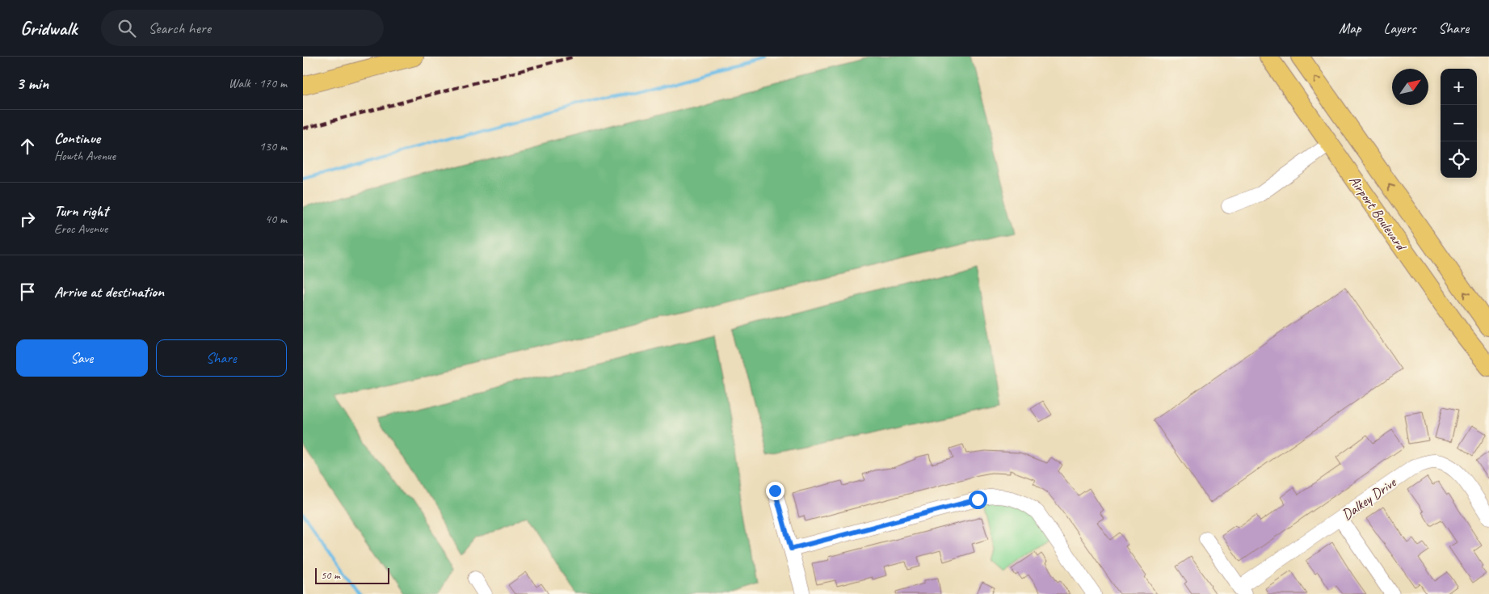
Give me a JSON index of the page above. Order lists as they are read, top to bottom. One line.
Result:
{"streets":{"main road":["Airport Boulevard"],"street":["Dalkey Drive"]},"scale_bar":"50 m","north":"top right","page":{"header":"Gridwalk","search":"Search here","nav":["Map","Layers","Share"],"heading":["3 min","Walk · 170 m"],"map_buttons":["+","−"],"list":[["Continue","Howth Avenue","130 m"],["Turn right","Eroc Avenue","40 m"],"Arrive at destination"],"buttons":["Save","Share"],"scale":"50 m"}}
